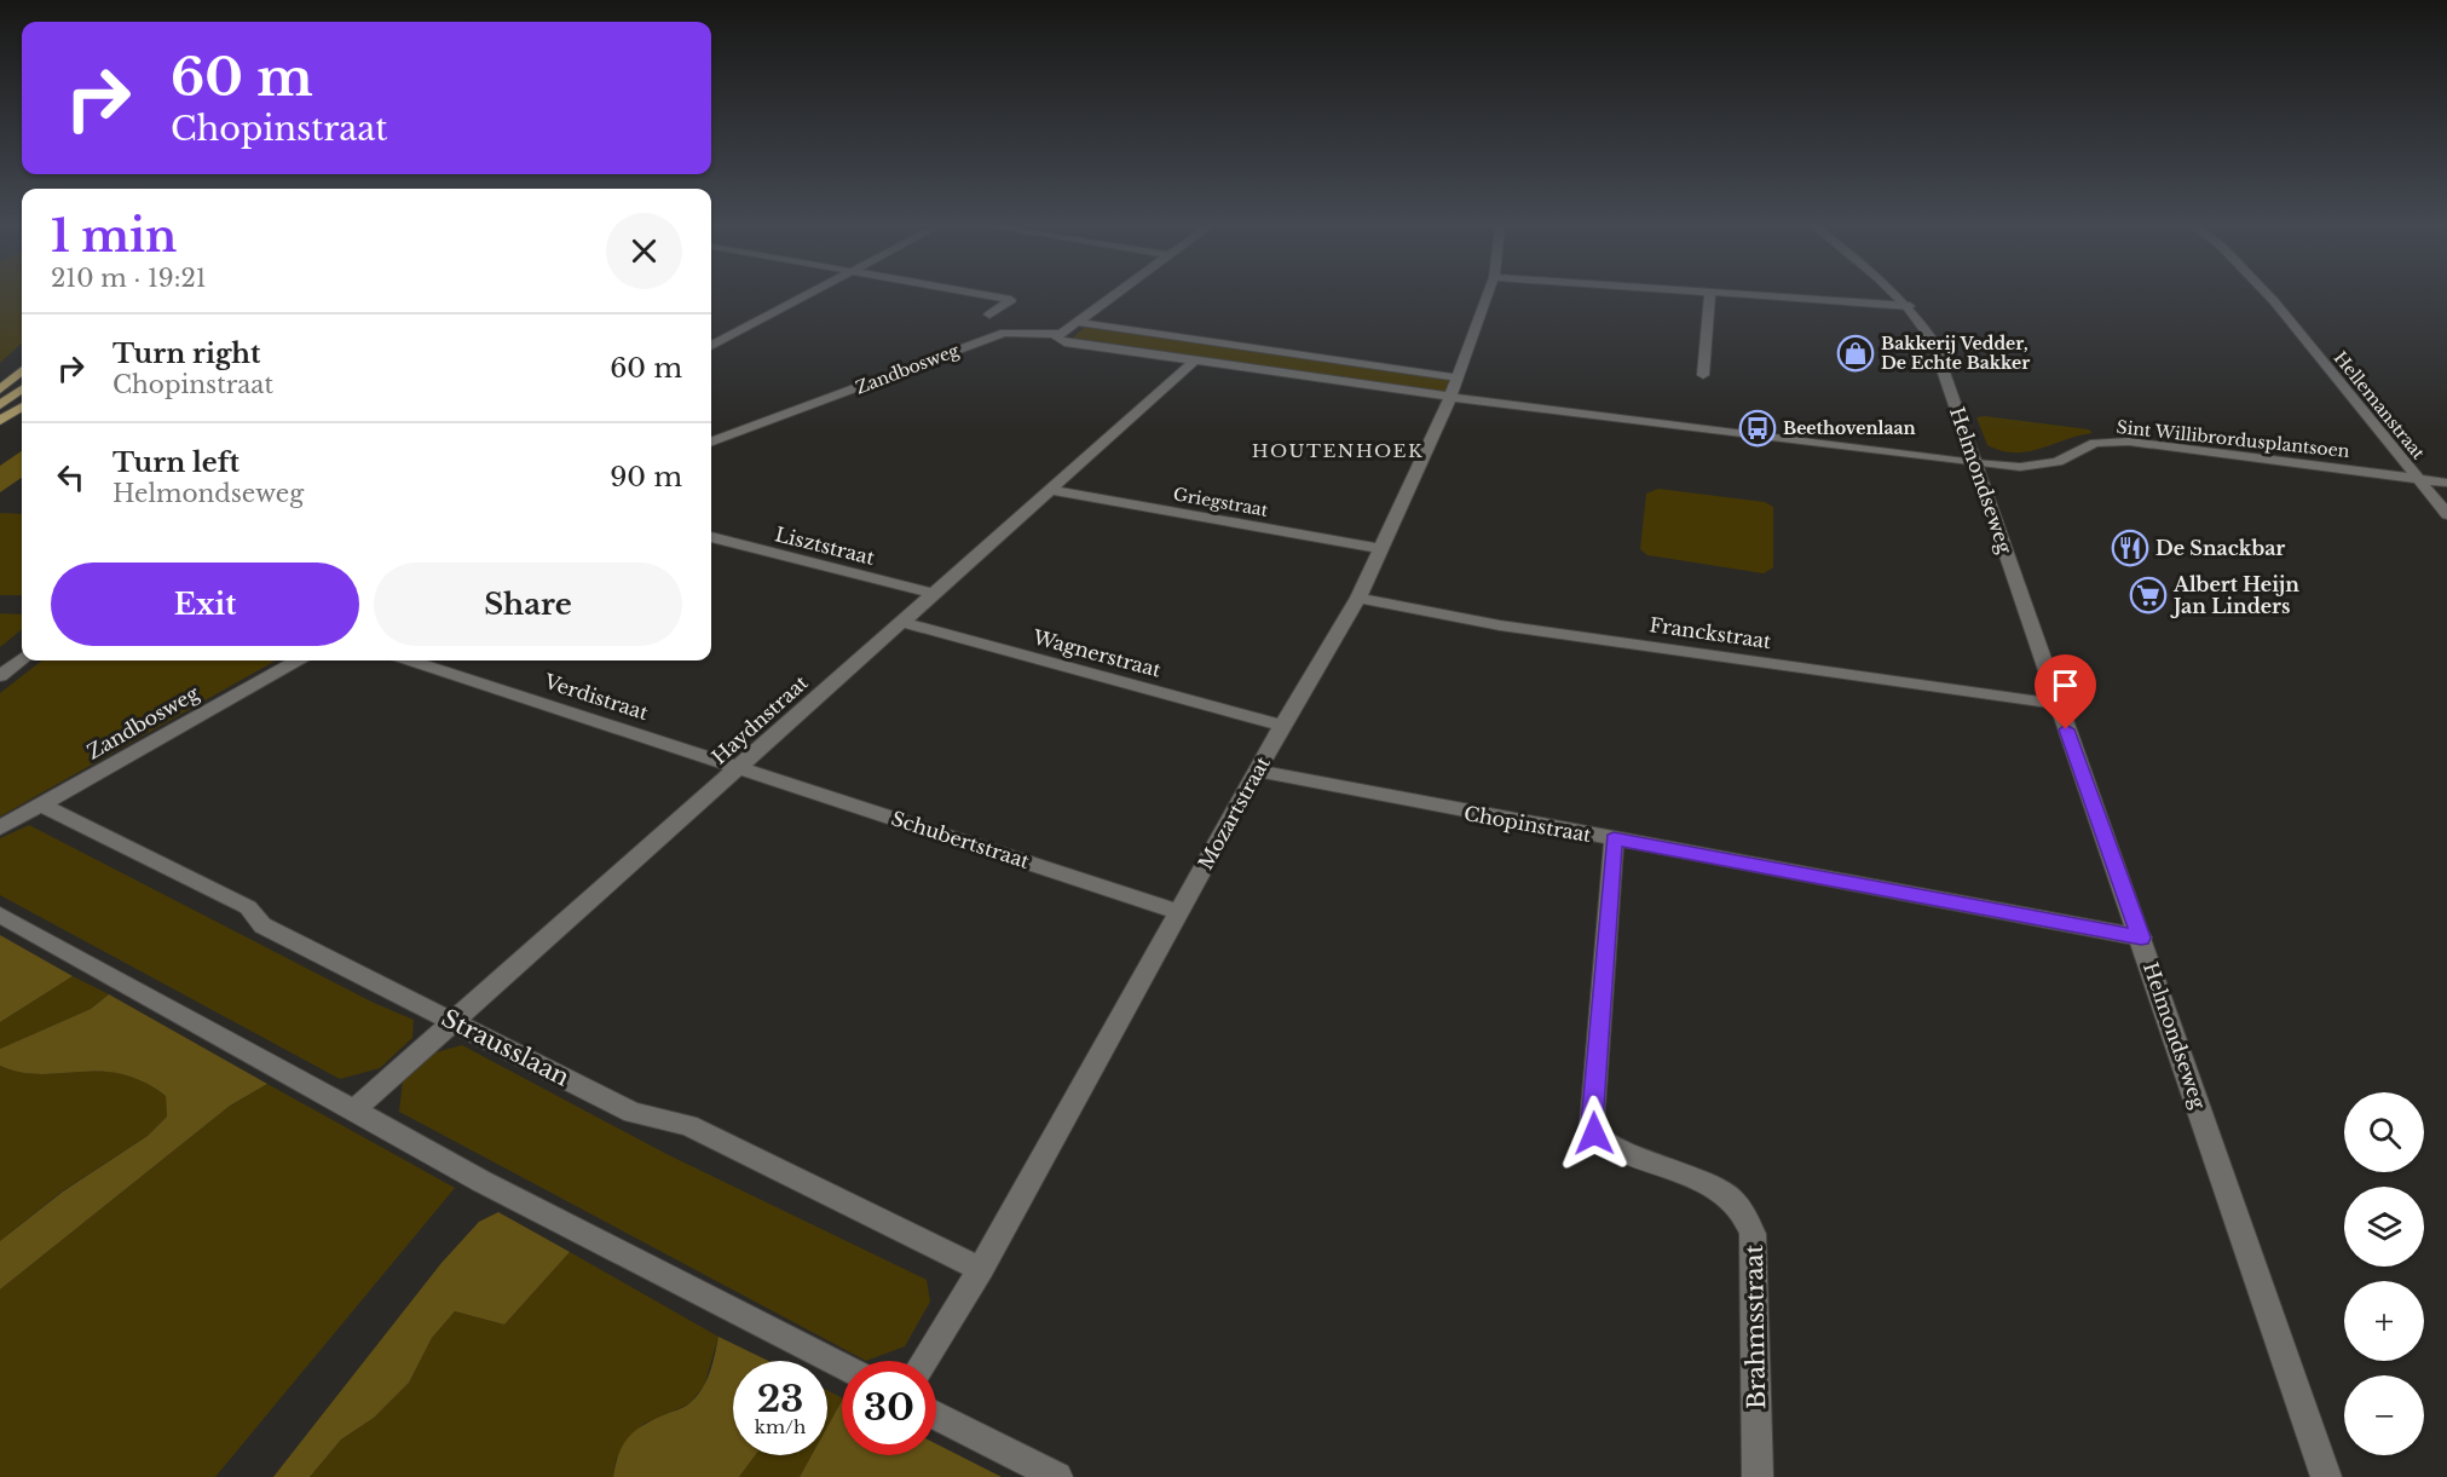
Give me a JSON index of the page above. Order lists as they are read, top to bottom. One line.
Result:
{"streets":{"street":["Zandbosweg","Hellemanstraat","Sint Willibrordusplantsoen","Helmondseweg","Griegstraat","Lisztstraat","Franckstraat","Wagnerstraat","Verdistraat","Haydnstraat","Mozartstraat","Chopinstraat","Schubertstraat","Strausslaan","Brahmsstraat"]},"crossings":[["Zandbosweg","Strausslaan"],["Hellemanstraat","Sint Willibrordusplantsoen"],["Sint Willibrordusplantsoen","Helmondseweg"],["Helmondseweg","Franckstraat"],["Helmondseweg","Chopinstraat"],["Griegstraat","Haydnstraat"],["Griegstraat","Mozartstraat"],["Lisztstraat","Haydnstraat"],["Franckstraat","Mozartstraat"],["Wagnerstraat","Haydnstraat"],["Wagnerstraat","Mozartstraat"],["Verdistraat","Haydnstraat"],["Verdistraat","Schubertstraat"],["Haydnstraat","Schubertstraat"],["Haydnstraat","Strausslaan"],["Mozartstraat","Chopinstraat"],["Mozartstraat","Schubertstraat"],["Mozartstraat","Strausslaan"],["Chopinstraat","Brahmsstraat"]],"districts":["HOUTENHOEK"],"places":{"shop":["Bakkerij Vedder, De Echte Bakker"],"bus stop":["Beethovenlaan"],"restaurant":["De Snackbar"],"supermarket":["Albert Heijn Jan Linders"]},"page":{"turn":["60 m","Chopinstraat"],"heading":["1 min","210 m · 19:21"],"list":[{"name":"Turn right","note":"Chopinstraat","value":"60 m"},{"name":"Turn left","note":"Helmondseweg","value":"90 m"}],"buttons":["Exit","Share"],"map_buttons":["+","−"],"speed":"23 km/h","limit":"30"}}
